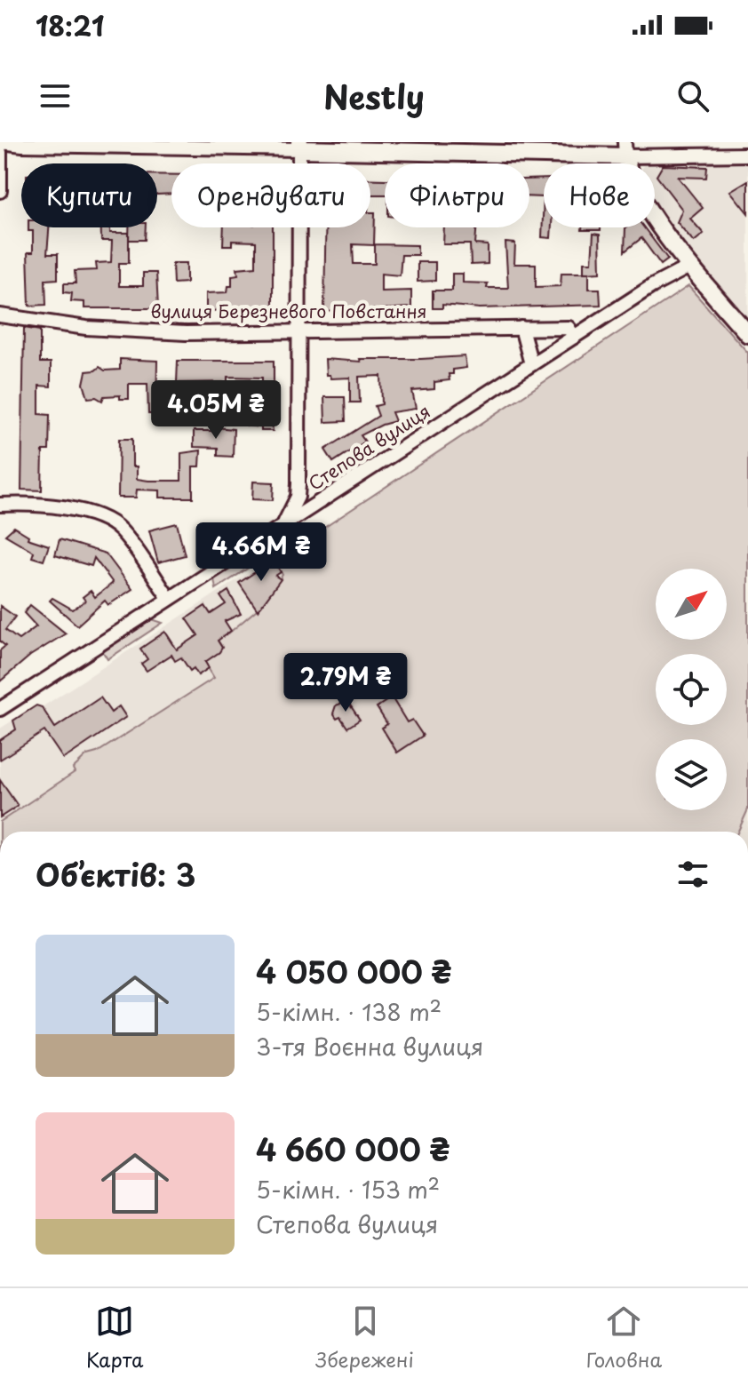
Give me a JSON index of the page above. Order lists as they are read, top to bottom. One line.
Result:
{"streets":{"street":["вулиця Березневого Повстання","Степова вулиця"]},"crossings":[["вулиця Березневого Повстання","Степова вулиця"]],"north":"top right","page":{"status":"18:21","header":"Nestly","chip":["Купити","Орендувати","Фільтри","Нове"],"price":["4.05M ₴","4.66M ₴","2.79M ₴"],"heading":"Об’єктів: 3","list":[{"name":"4 050 000 ₴","note":"5-кімн. · 138 m² · 3-тя Воєнна вулиця"},{"name":"4 660 000 ₴","note":"5-кімн. · 153 m² · Степова вулиця"}],"tabs":["Карта","Збережені","Головна"]}}
